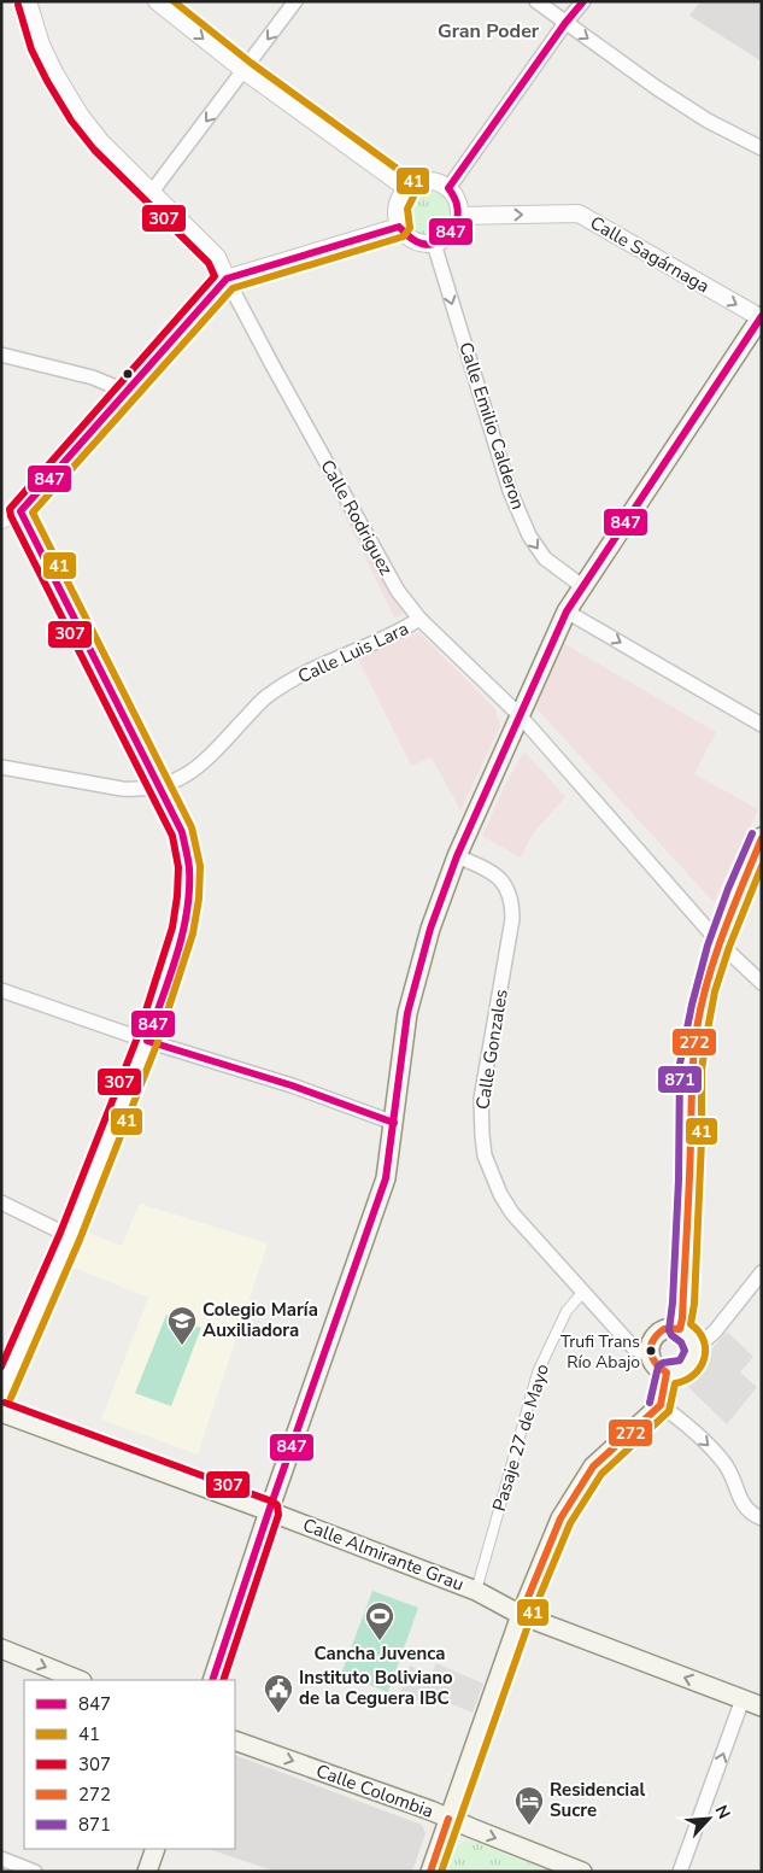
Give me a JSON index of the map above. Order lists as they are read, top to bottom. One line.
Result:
{"streets":{"main road":["Calle Almirante Grau","Calle Colombia"],"street":["Calle Sagárnaga","Calle Emilio Calderon","Calle Rodriguez","Calle Luis Lara","Calle Gonzales","Pasaje 27 de Mayo"]},"crossings":[["Calle Sagárnaga","Calle Emilio Calderon"],["Calle Rodriguez","Calle Luis Lara"],["Calle Gonzales","Pasaje 27 de Mayo"],["Pasaje 27 de Mayo","Calle Almirante Grau"]],"one_way":["Calle Emilio Calderon","Calle Colombia"],"districts":["Gran Poder"],"places":{"school or university":["Colegio María Auxiliadora"],"other":["Trufi Trans Río Abajo"],"sports":["Cancha Juvenca"],"public building":["Instituto Boliviano de la Ceguera IBC"],"hotel":["Residencial Sucre"]},"lines":["transit line 847","transit line 41","transit line 307","transit line 871","transit line 272"],"legend":["847","41","307","272","871"],"north":"top right"}
